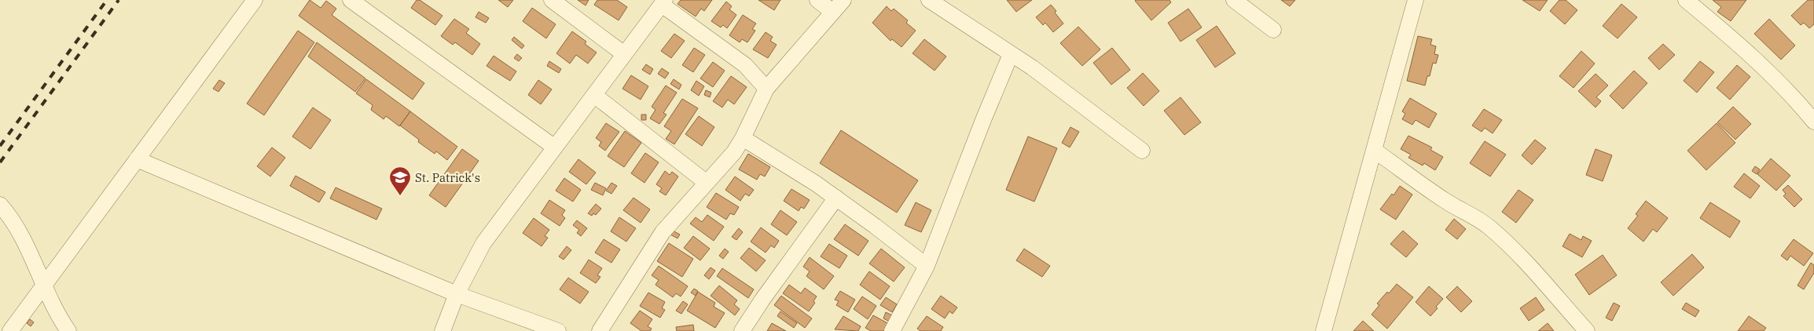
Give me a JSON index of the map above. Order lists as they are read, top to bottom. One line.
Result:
{"places":{"school or university":["St. Patrick's"]}}
